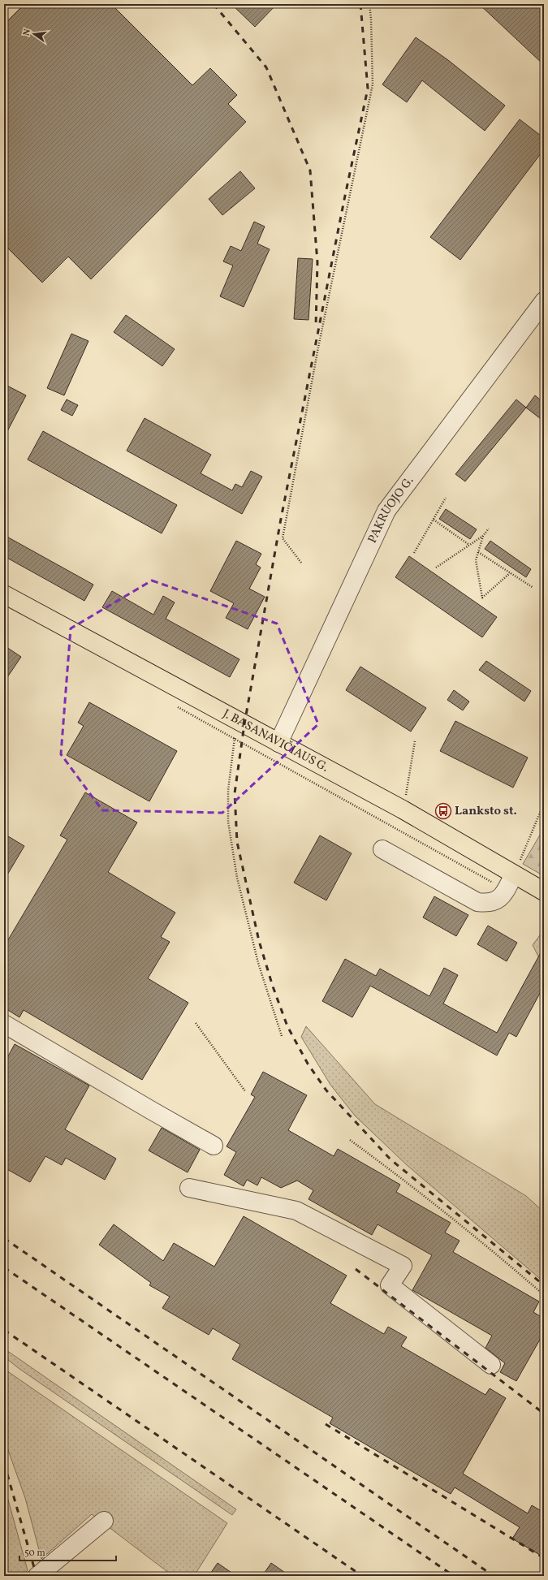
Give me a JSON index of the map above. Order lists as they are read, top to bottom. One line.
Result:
{"streets":{"main road":["J. BASANAVIČIAUS G."],"street":["PAKRUOJO G."]},"crossings":[["PAKRUOJO G.","J. BASANAVIČIAUS G."]],"places":{"bus stop":["Lanksto st."]},"scale_bar":"50 m","north":"left"}
